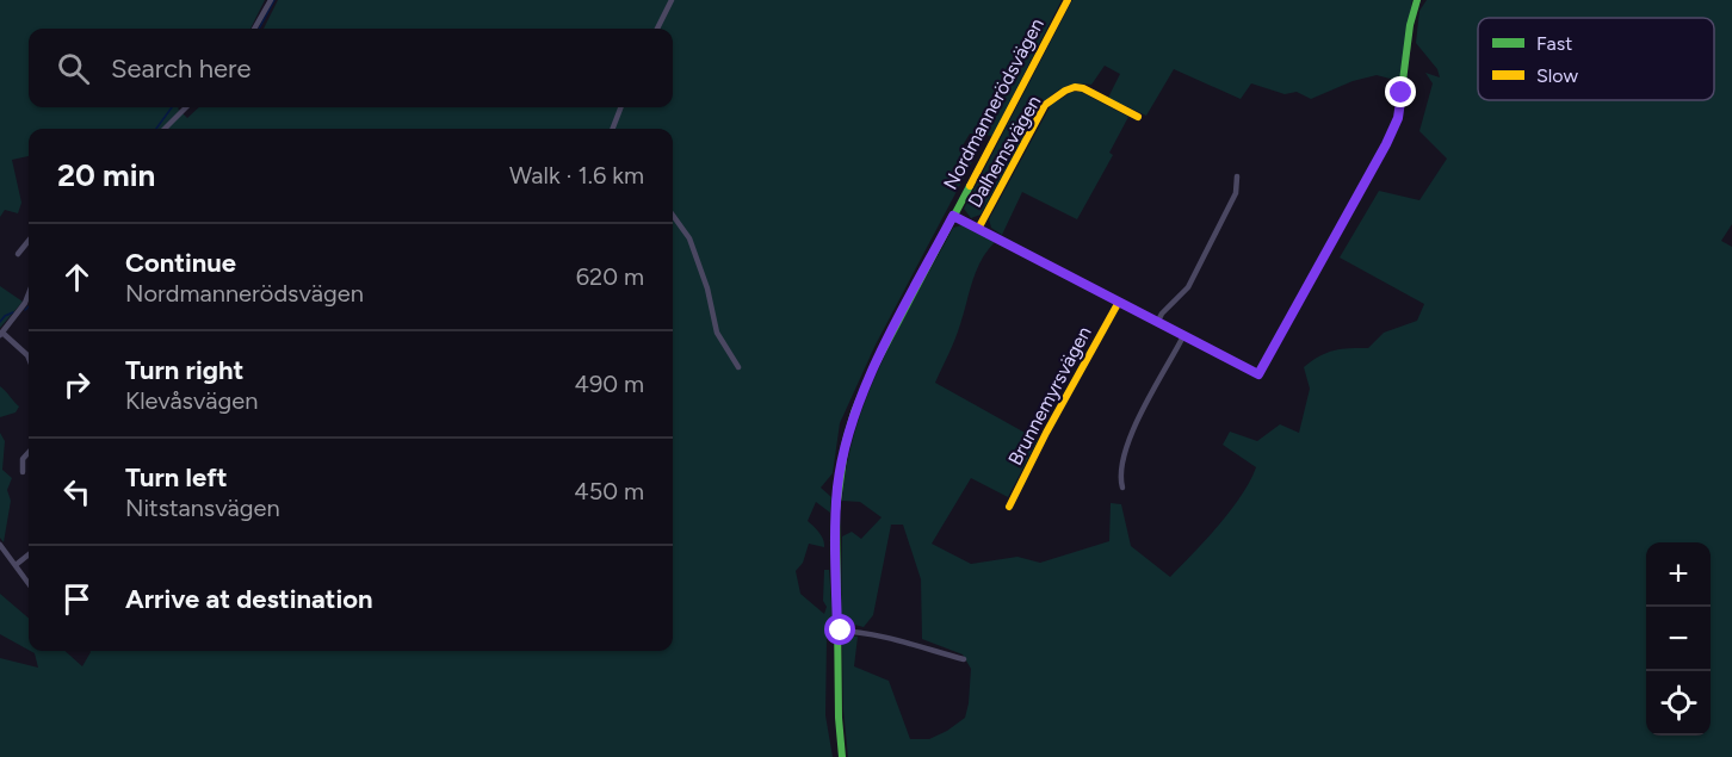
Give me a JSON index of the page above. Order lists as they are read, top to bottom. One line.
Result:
{"streets":{"street":["Nordmannerödsvägen","Dalhemsvägen","Brunnemyrsvägen"]},"legend":["Fast","Slow"],"page":{"search":"Search here","heading":["20 min","Walk · 1.6 km"],"list":[["Continue","Nordmannerödsvägen","620 m"],["Turn right","Klevåsvägen","490 m"],["Turn left","Nitstansvägen","450 m"],"Arrive at destination"],"map_buttons":["+","−"]}}
